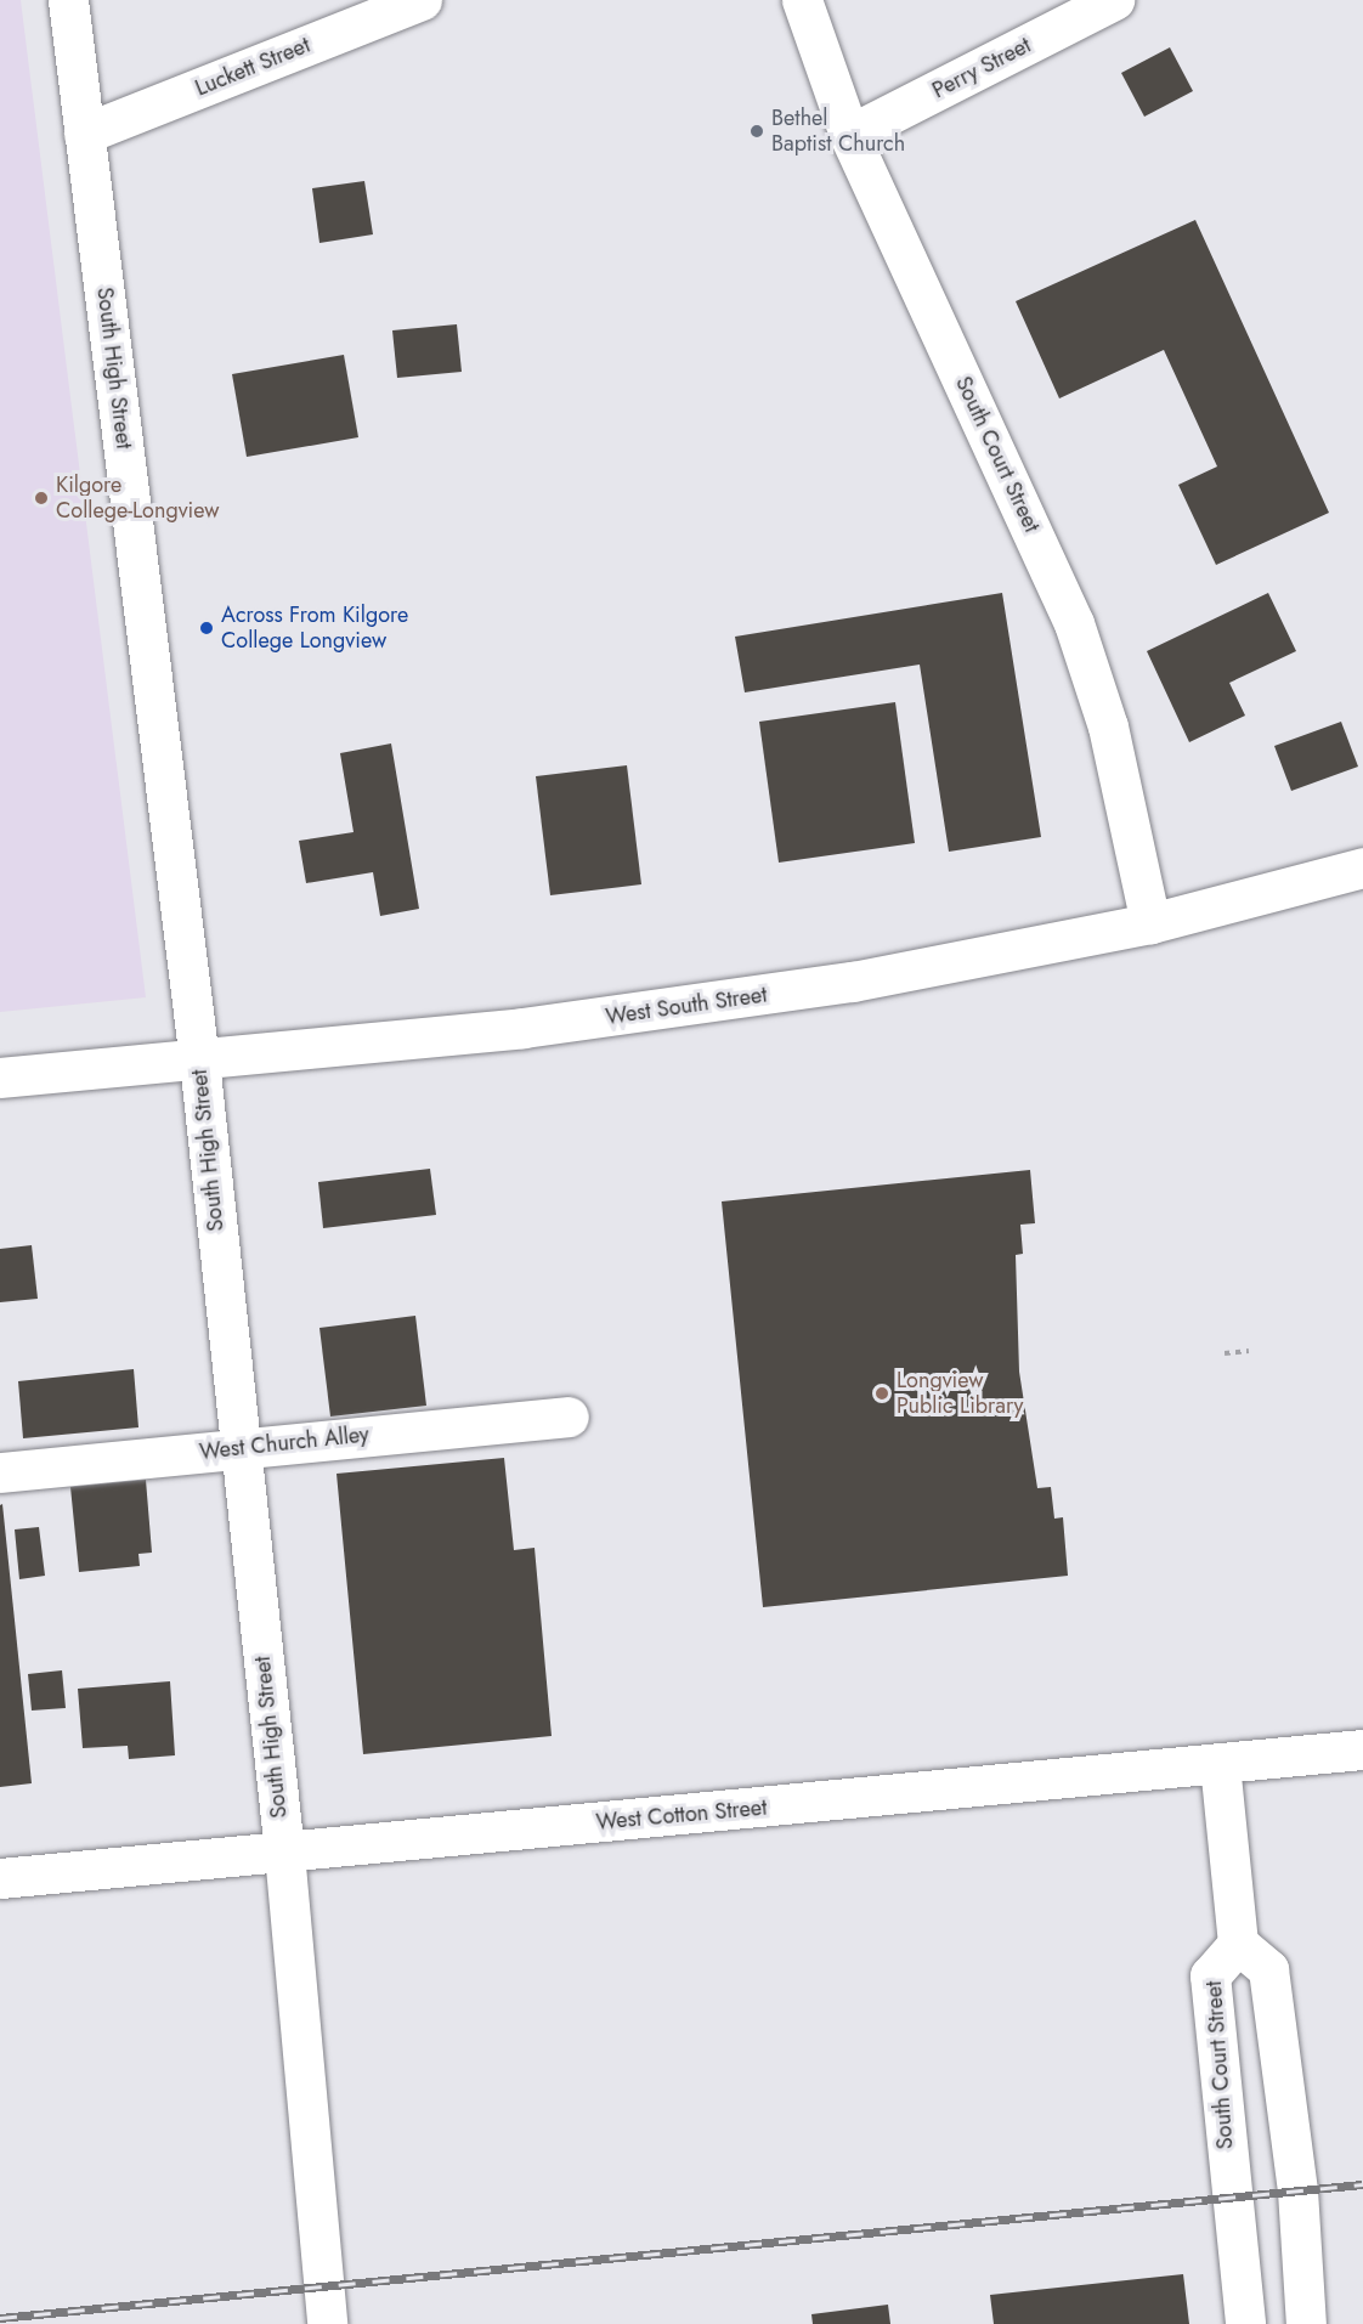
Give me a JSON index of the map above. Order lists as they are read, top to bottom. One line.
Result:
{"streets":{"street":["Luckett Street","Perry Street","South High Street","South Court Street","West South Street","West Church Alley","West Cotton Street"]},"crossings":[["Luckett Street","South High Street"],["Perry Street","South Court Street"],["South High Street","West South Street"],["South High Street","West Church Alley"],["South High Street","West Cotton Street"],["South Court Street","West South Street"]],"places":["Bethel Baptist Church","Kilgore College-Longview","Across From Kilgore College Longview","Longview Public Library"]}
